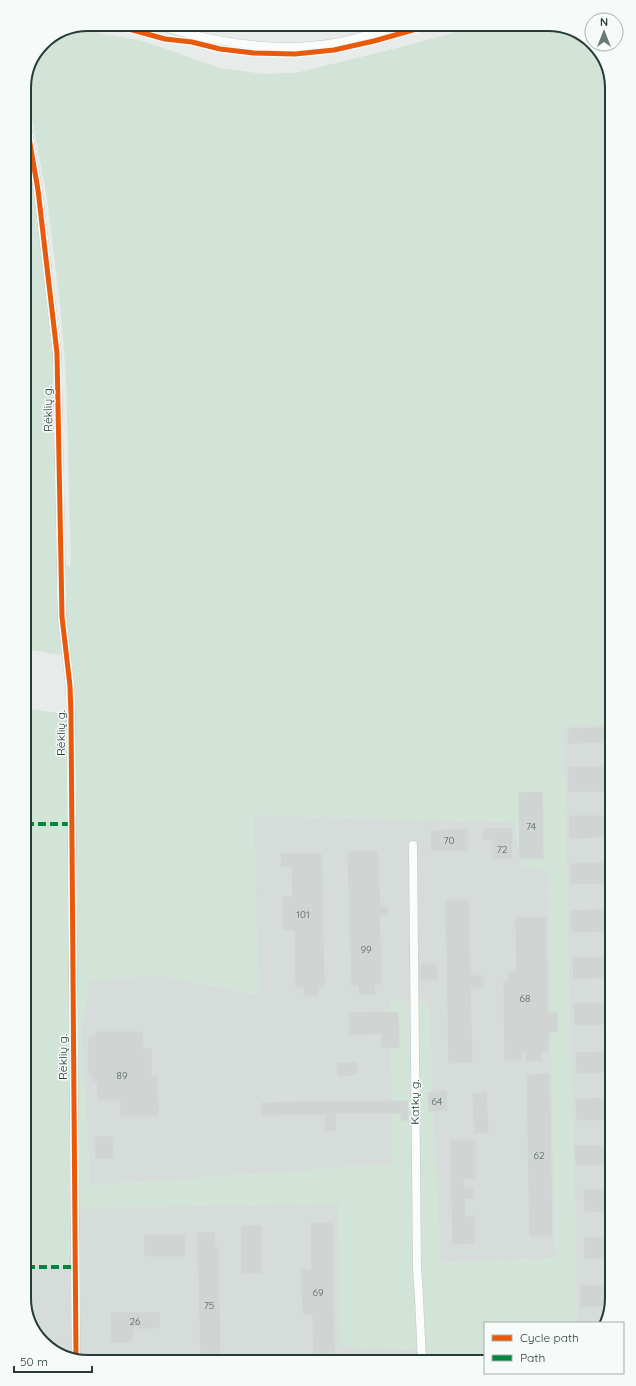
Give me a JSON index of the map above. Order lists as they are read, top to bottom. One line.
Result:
{"streets":{"street":["Rėklių g.","Katkų g."]},"house_numbers":["74","70","72","101","99","68","89","64","62","69","75","26"],"legend":["Cycle path","Path"],"scale_bar":"50 m","north":"top"}
